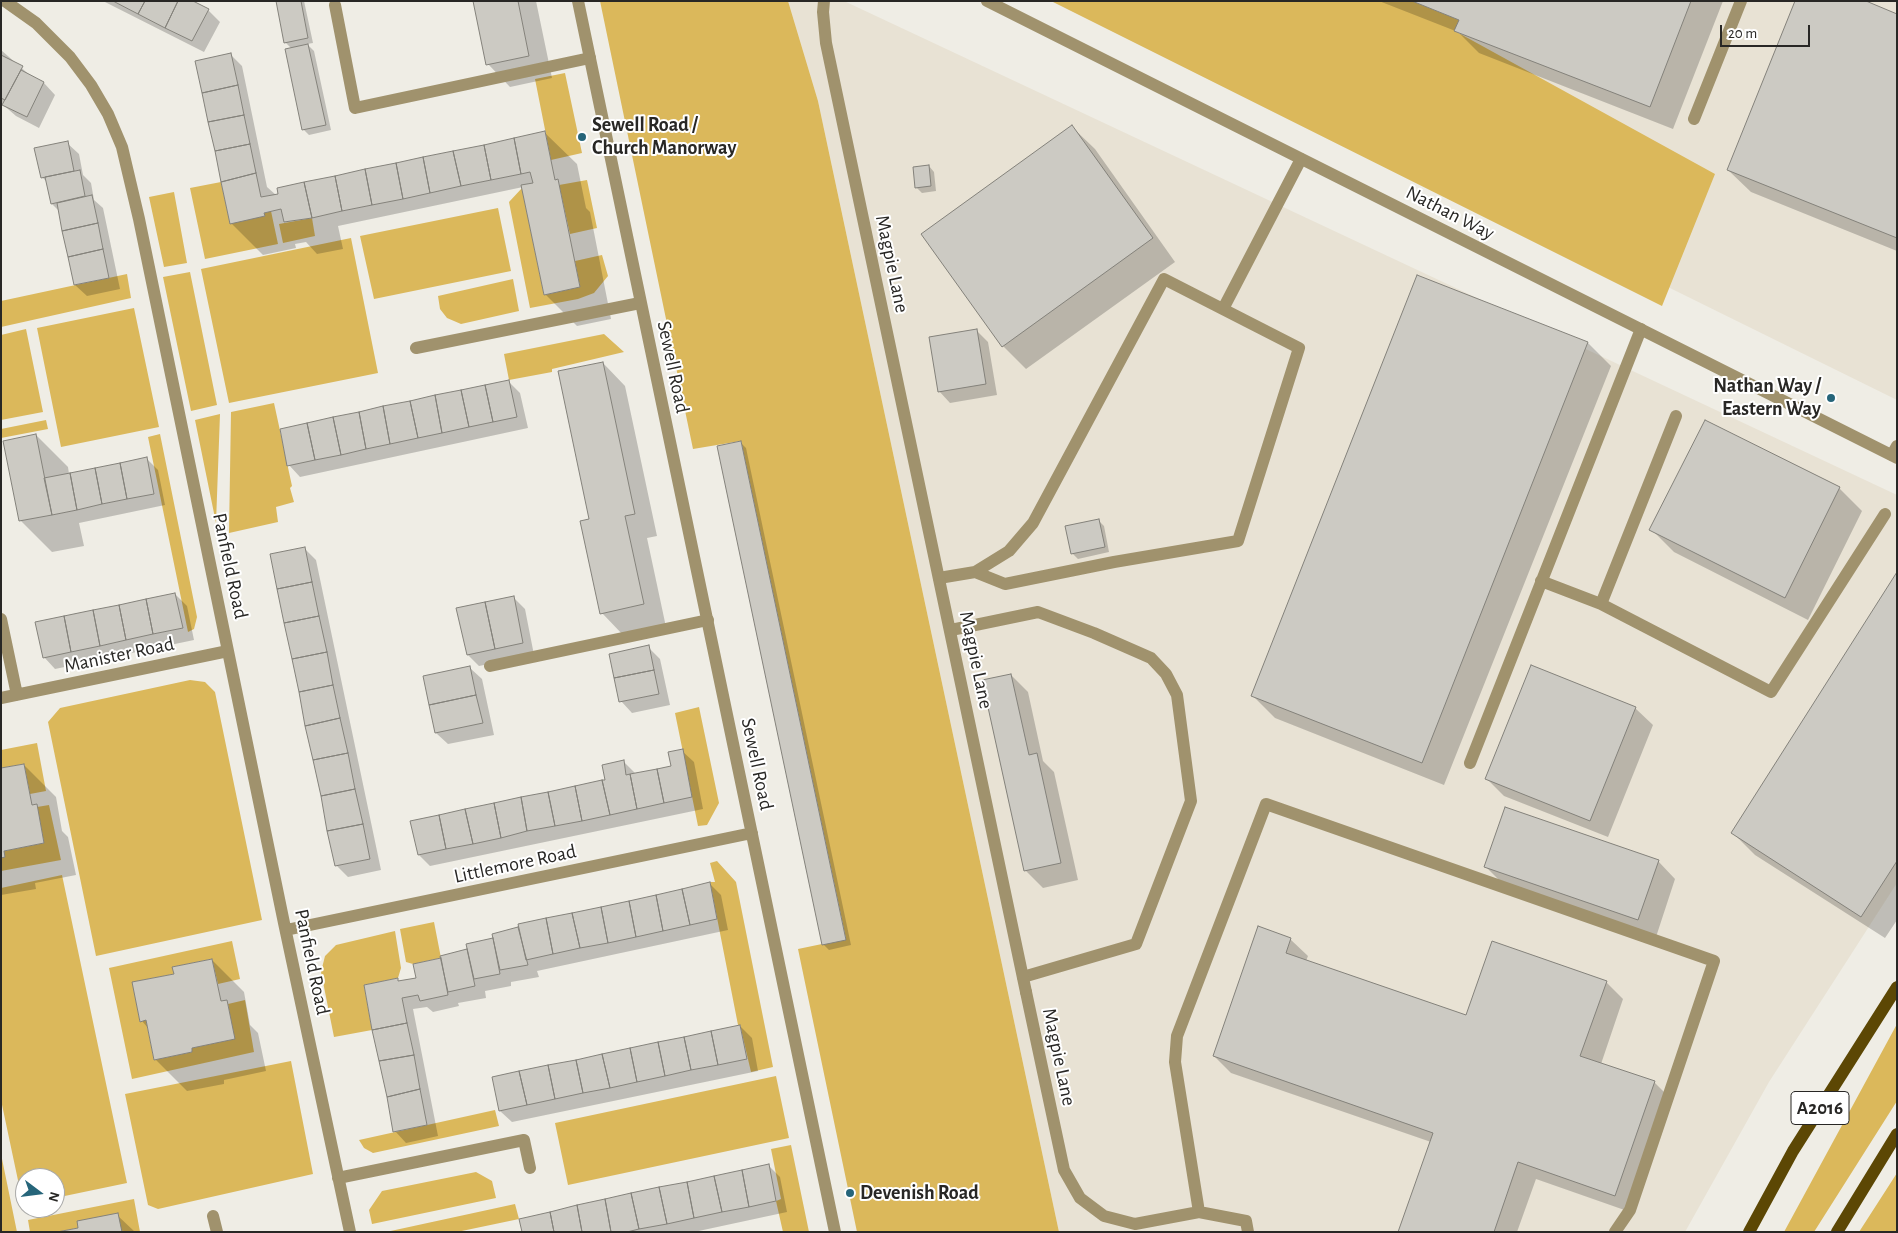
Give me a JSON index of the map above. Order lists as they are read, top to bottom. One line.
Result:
{"streets":{"main road":["A2016"],"street":["Nathan Way","Magpie Lane","Sewell Road","Panfield Road","Manister Road","Littlemore Road"]},"crossings":[["Sewell Road","Littlemore Road"],["Panfield Road","Manister Road"],["Panfield Road","Littlemore Road"]],"places":["Sewell Road / Church Manorway","Nathan Way / Eastern Way","Devenish Road"],"scale_bar":"20 m","north":"right"}
